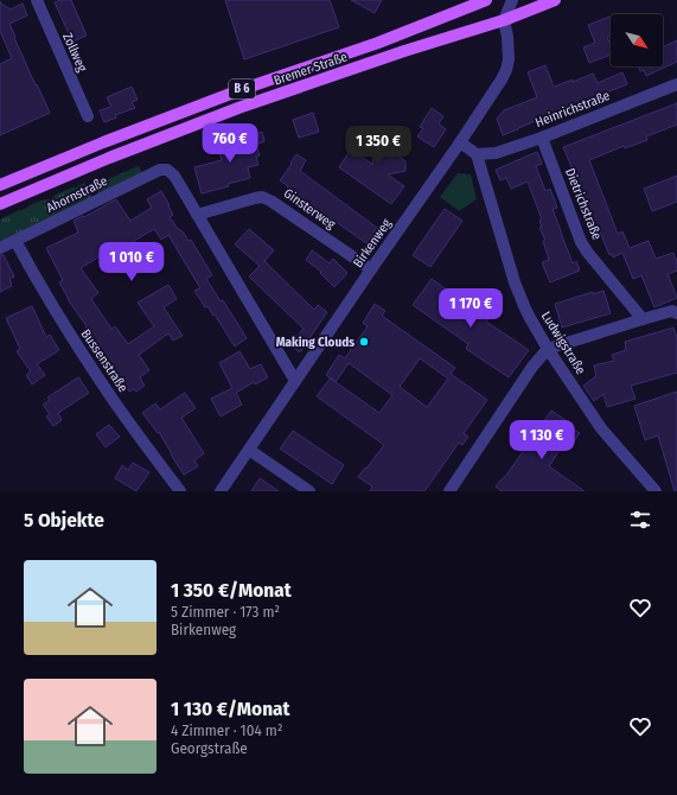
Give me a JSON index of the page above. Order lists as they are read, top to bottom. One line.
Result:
{"streets":{"main road":["Bremer Straße","B 6"],"street":["Zollweg","Heinrichstraße","Ahornstraße","Dietrichstraße","Ginsterweg","Birkenweg","Ludwigstraße","Bussenstraße"]},"crossings":[["Bremer Straße","Birkenweg"],["Heinrichstraße","Dietrichstraße"],["Heinrichstraße","Ludwigstraße"],["Ahornstraße","Ginsterweg"],["Ahornstraße","Bussenstraße"],["Ginsterweg","Birkenweg"]],"places":["Making Clouds"],"north":"bottom right","page":{"price":["760 €","1 350 €","1 010 €","1 170 €","1 130 €"],"heading":"5 Objekte","list":[{"name":"1 350 €/Monat","note":"5 Zimmer · 173 m² · Birkenweg"},{"name":"1 130 €/Monat","note":"4 Zimmer · 104 m² · Georgstraße"}]}}
